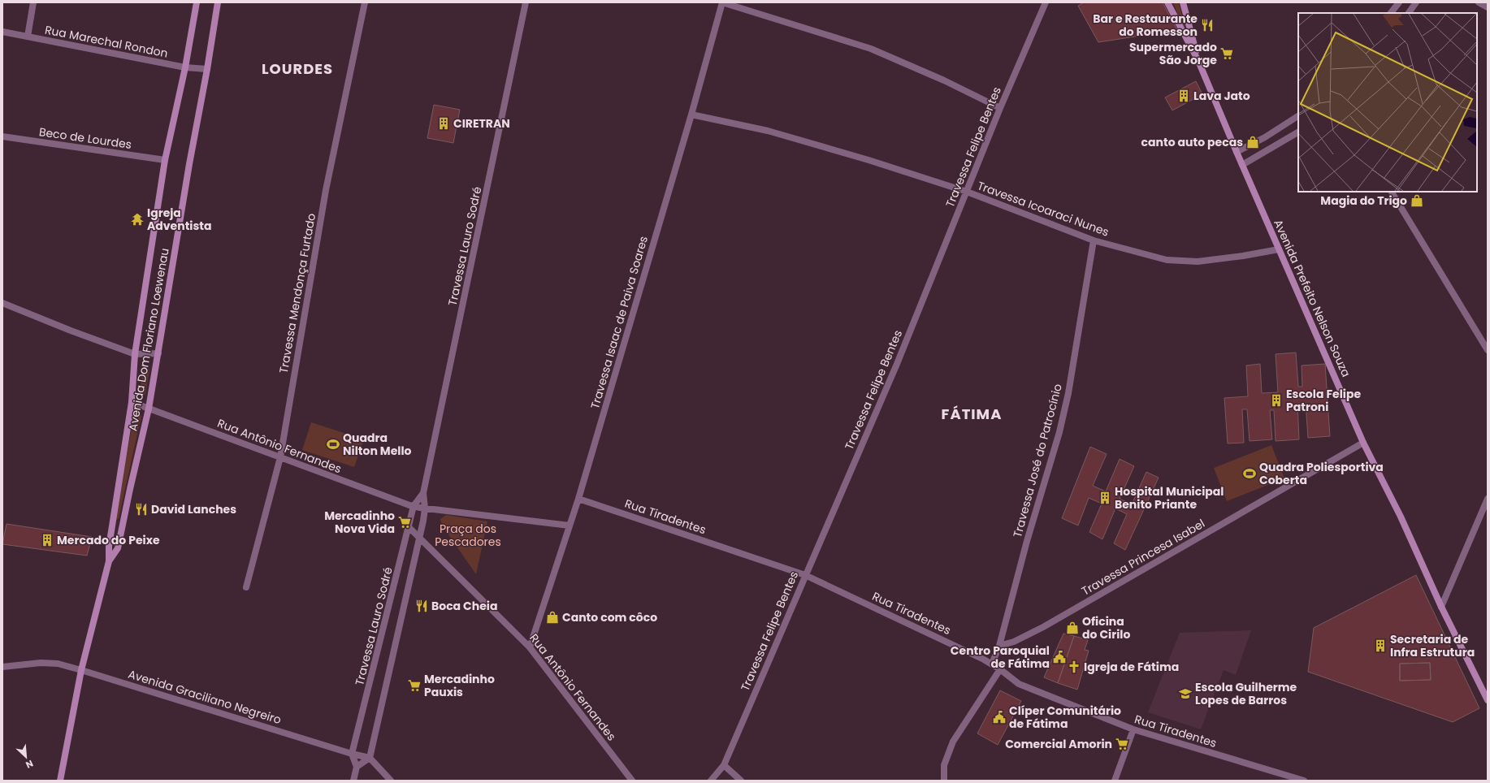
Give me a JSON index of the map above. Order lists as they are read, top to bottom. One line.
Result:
{"streets":{"street":["Rua Marechal Rondon","Beco de Lourdes","Travessa Felipe Bentes","Travessa Icoaraci Nunes","Travessa Lauro Sodré","Travessa Mendonça Furtado","Avenida Prefeito Nelson Souza","Travessa Isaac de Paiva Soares","Avenida Dom Floriano Loewenau","Rua Antônio Fernandes","Travessa José do Patrocínio","Rua Tiradentes","Travessa Princesa Isabel","Avenida Graciliano Negreiro"]},"crossings":[["Rua Marechal Rondon","Avenida Dom Floriano Loewenau"],["Beco de Lourdes","Avenida Dom Floriano Loewenau"],["Travessa Felipe Bentes","Travessa Icoaraci Nunes"],["Travessa Felipe Bentes","Rua Tiradentes"],["Travessa Icoaraci Nunes","Avenida Prefeito Nelson Souza"],["Travessa Icoaraci Nunes","Travessa Isaac de Paiva Soares"],["Travessa Icoaraci Nunes","Travessa José do Patrocínio"],["Travessa Lauro Sodré","Rua Antônio Fernandes"],["Travessa Lauro Sodré","Avenida Graciliano Negreiro"],["Travessa Mendonça Furtado","Rua Antônio Fernandes"],["Avenida Prefeito Nelson Souza","Travessa Princesa Isabel"],["Travessa Isaac de Paiva Soares","Rua Antônio Fernandes"],["Travessa Isaac de Paiva Soares","Rua Tiradentes"],["Avenida Dom Floriano Loewenau","Rua Antônio Fernandes"],["Avenida Dom Floriano Loewenau","Avenida Graciliano Negreiro"],["Travessa José do Patrocínio","Rua Tiradentes"],["Travessa José do Patrocínio","Travessa Princesa Isabel"]],"districts":["LOURDES","FÁTIMA"],"parks":["Praça dos Pescadores"],"places":{"restaurant":["Bar e Restaurante do Romesson","David Lanches","Boca Cheia"],"supermarket":["Supermercado São Jorge","Mercadinho Nova Vida","Mercadinho Pauxis","Comercial Amorin"],"building":["Lava Jato","CIRETRAN","Escola Felipe Patroni","Hospital Municipal Benito Priante","Mercado do Peixe","Secretaria de Infra Estrutura"],"shop":["canto auto pecas","Magia do Trigo","Canto com côco","Oficina do Cirilo"],"temple":["Igreja Adventista"],"sports":["Quadra Nilton Mello","Quadra Poliesportiva Coberta"],"public building":["Centro Paroquial de Fátima","Clíper Comunitário de Fátima"],"church":["Igreja de Fátima"],"school or university":["Escola Guilherme Lopes de Barros"]},"north":"bottom right"}
